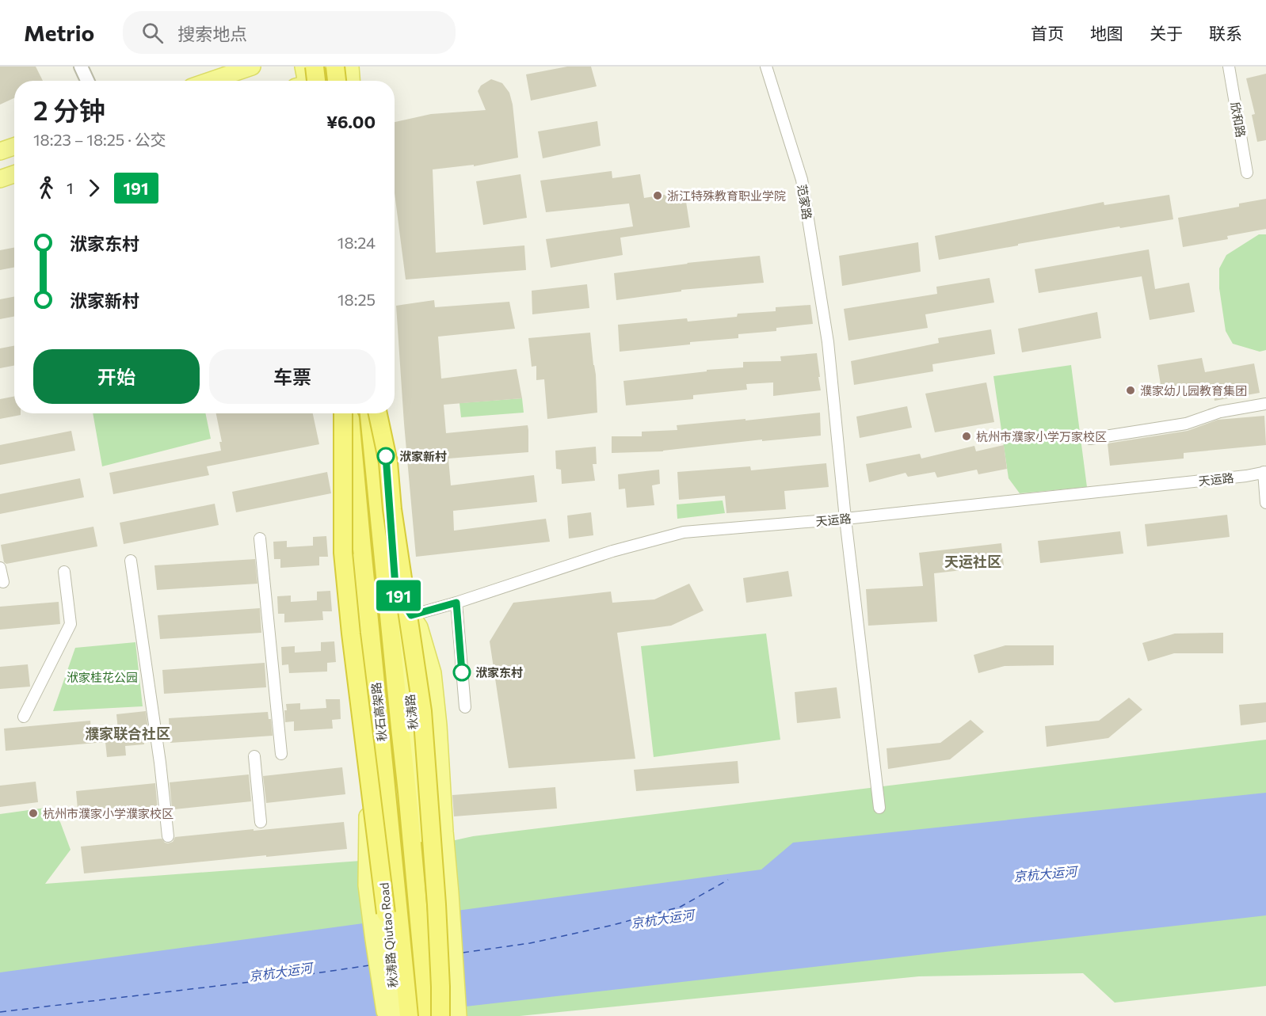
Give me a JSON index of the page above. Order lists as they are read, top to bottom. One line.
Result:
{"streets":{"highway":["秋石高架路"],"main road":["秋涛路","秋涛路 Qiutao Road"],"street":["欣和路","范家路","天运路"]},"crossings":[["范家路","天运路"]],"districts":["天运社区","濮家联合社区"],"water":["京杭大运河"],"parks":["洑家桂花公园"],"places":["浙江特殊教育职业学院","濮家幼儿园教育集团","杭州市濮家小学万家校区","洑家新村","洑家东村","杭州市濮家小学濮家校区"],"lines":["bus line 191"],"page":{"header":"Metrio","search":"搜索地点","nav":["首页","地图","关于","联系"],"on_map":"191","heading":["2 分钟","18:23 – 18:25 · 公交","¥6.00"],"legs":["1","191"],"list":[{"name":"洑家东村","value":"18:24"},{"name":"洑家新村","value":"18:25"}],"buttons":["开始","车票"]}}
